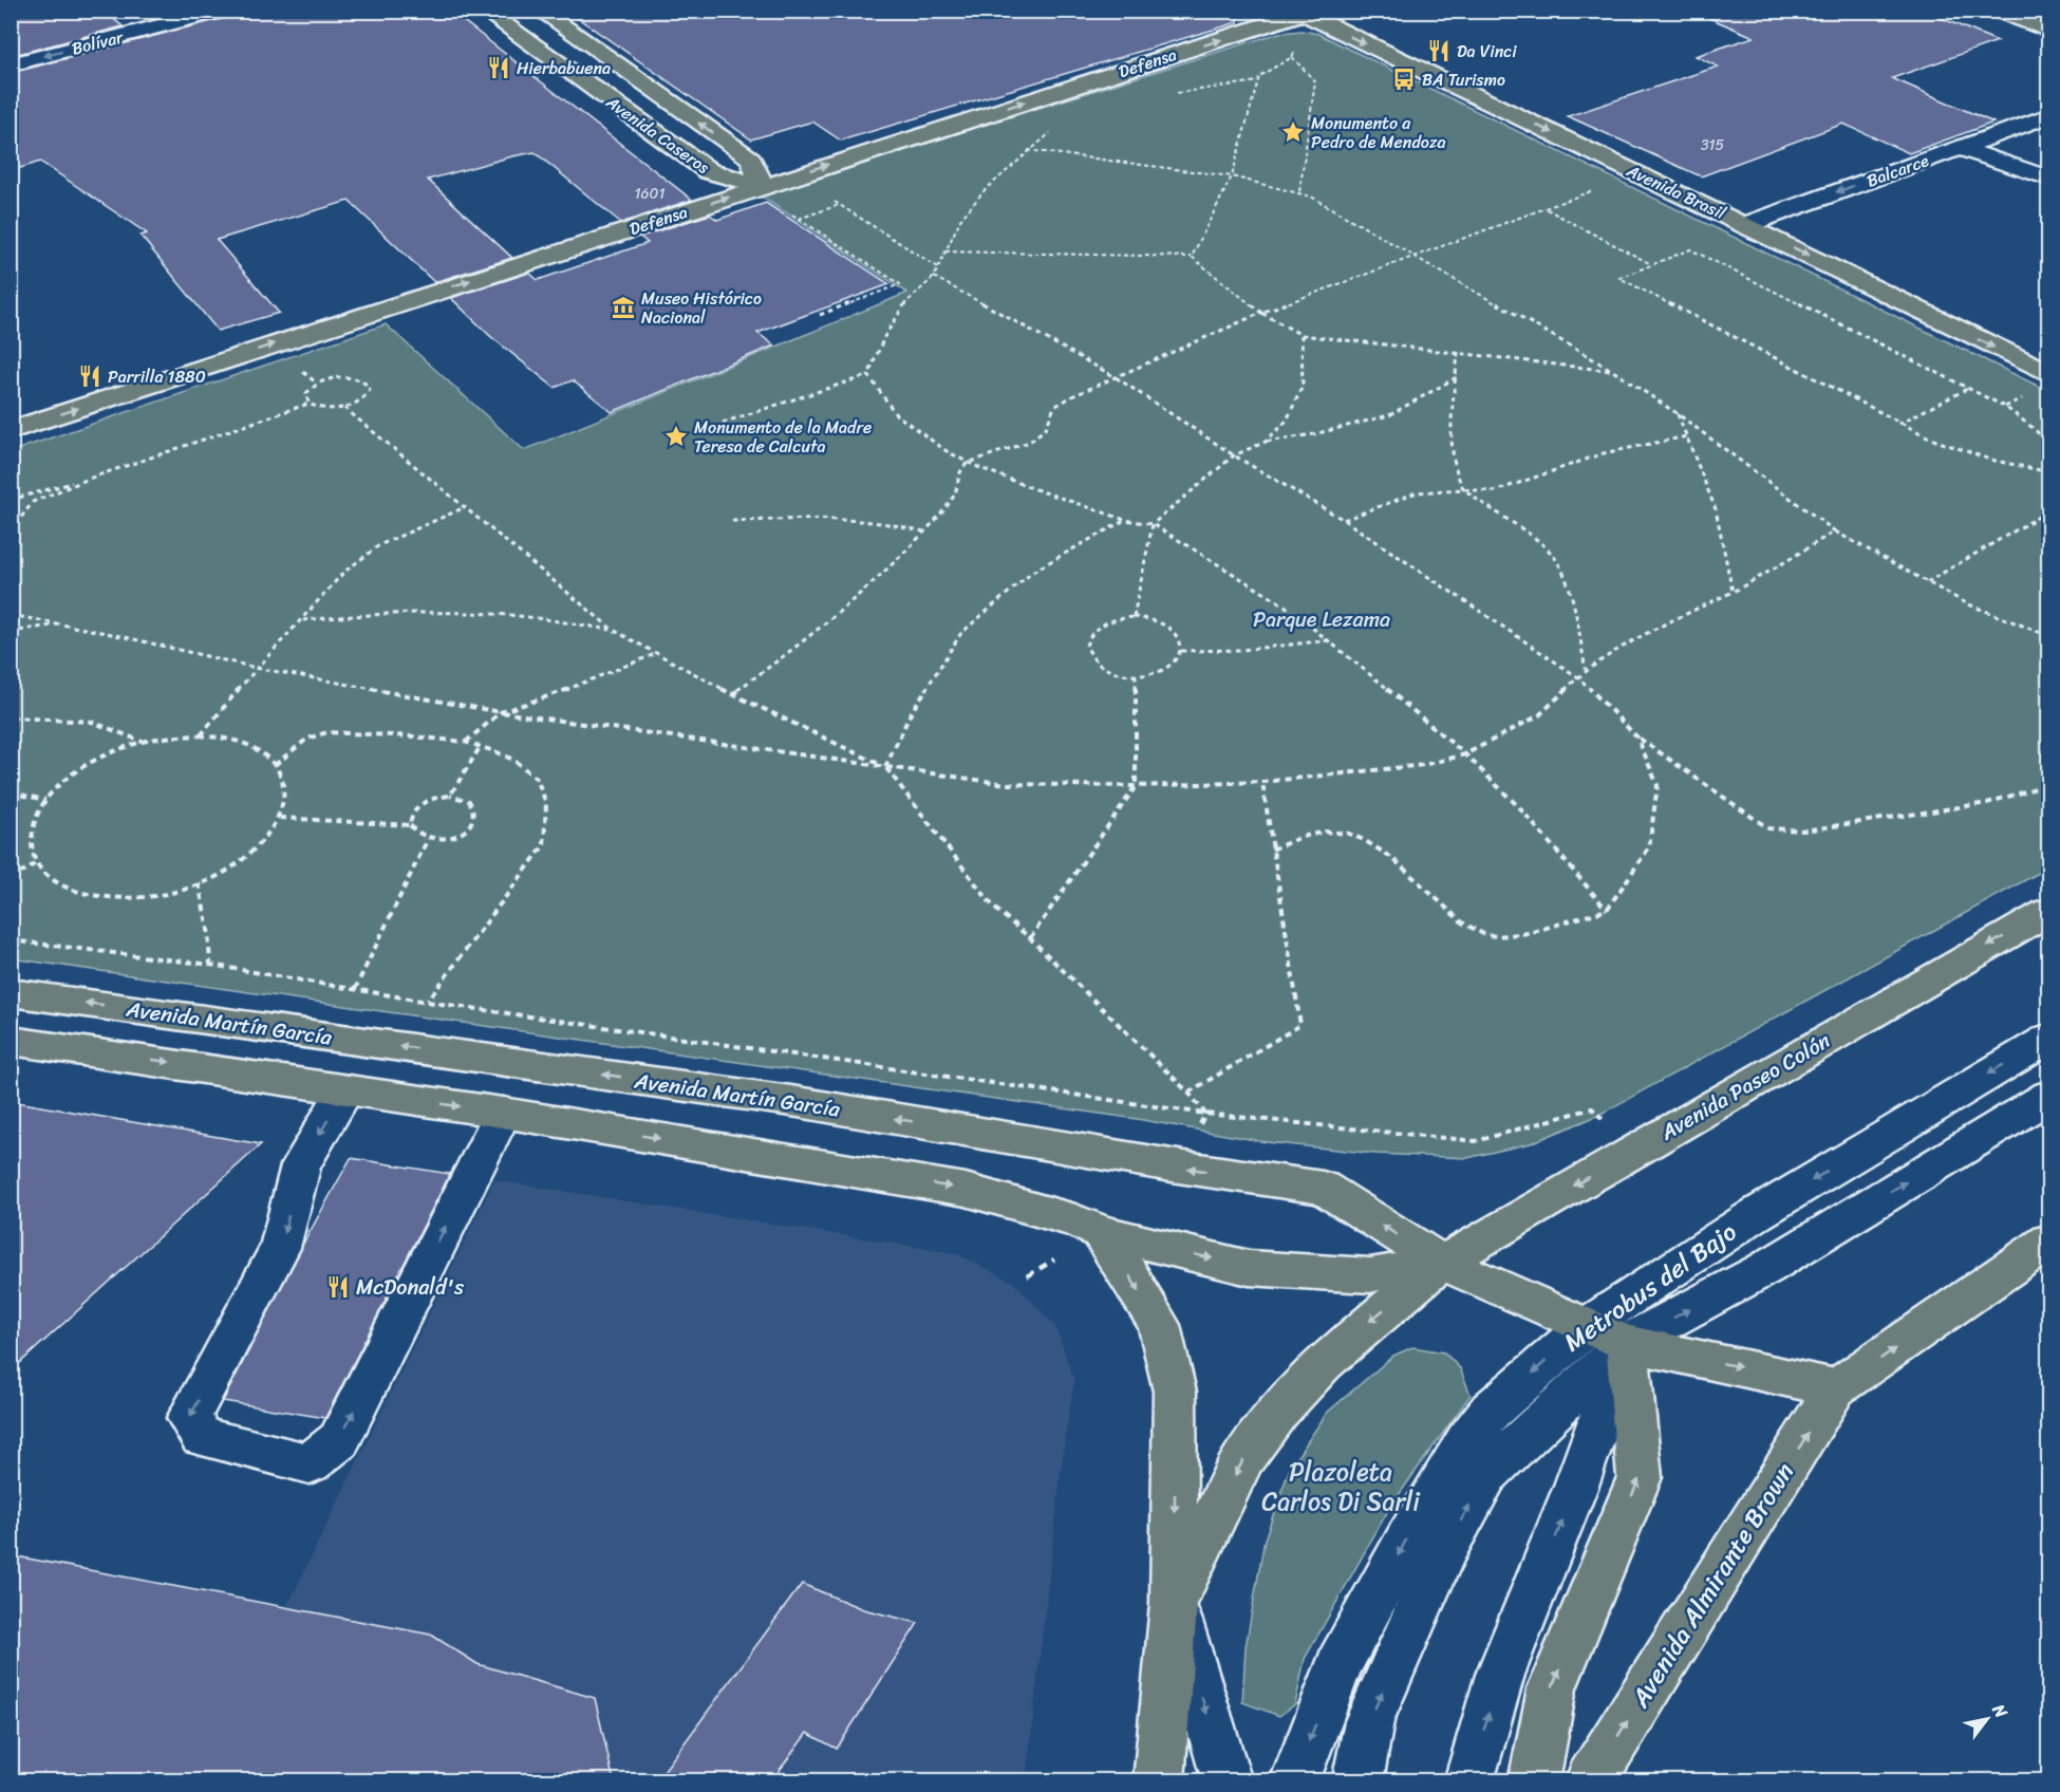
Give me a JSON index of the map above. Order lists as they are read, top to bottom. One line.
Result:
{"streets":{"main road":["Defensa","Avenida Caseros","Avenida Brasil","Avenida Martín García","Avenida Paseo Colón","Avenida Almirante Brown"],"street":["Bolívar","Balcarce","Metrobus del Bajo"]},"crossings":[["Defensa","Avenida Caseros"],["Defensa","Avenida Brasil"],["Balcarce","Avenida Brasil"],["Avenida Martín García","Avenida Paseo Colón"],["Avenida Martín García","Metrobus del Bajo"],["Avenida Martín García","Avenida Almirante Brown"]],"one_way":["Bolívar","Defensa","Balcarce","Avenida Brasil"],"parks":["Parque Lezama","Plazoleta Carlos Di Sarli"],"places":{"restaurant":["Da Vinci","Hierbabuena","Parrilla 1880","McDonald's"],"bus stop":["BA Turismo"],"place":["Monumento a Pedro de Mendoza","Monumento de la Madre Teresa de Calcuta"],"museum":["Museo Histórico Nacional"]},"house_numbers":["315","1601"],"north":"top right"}
